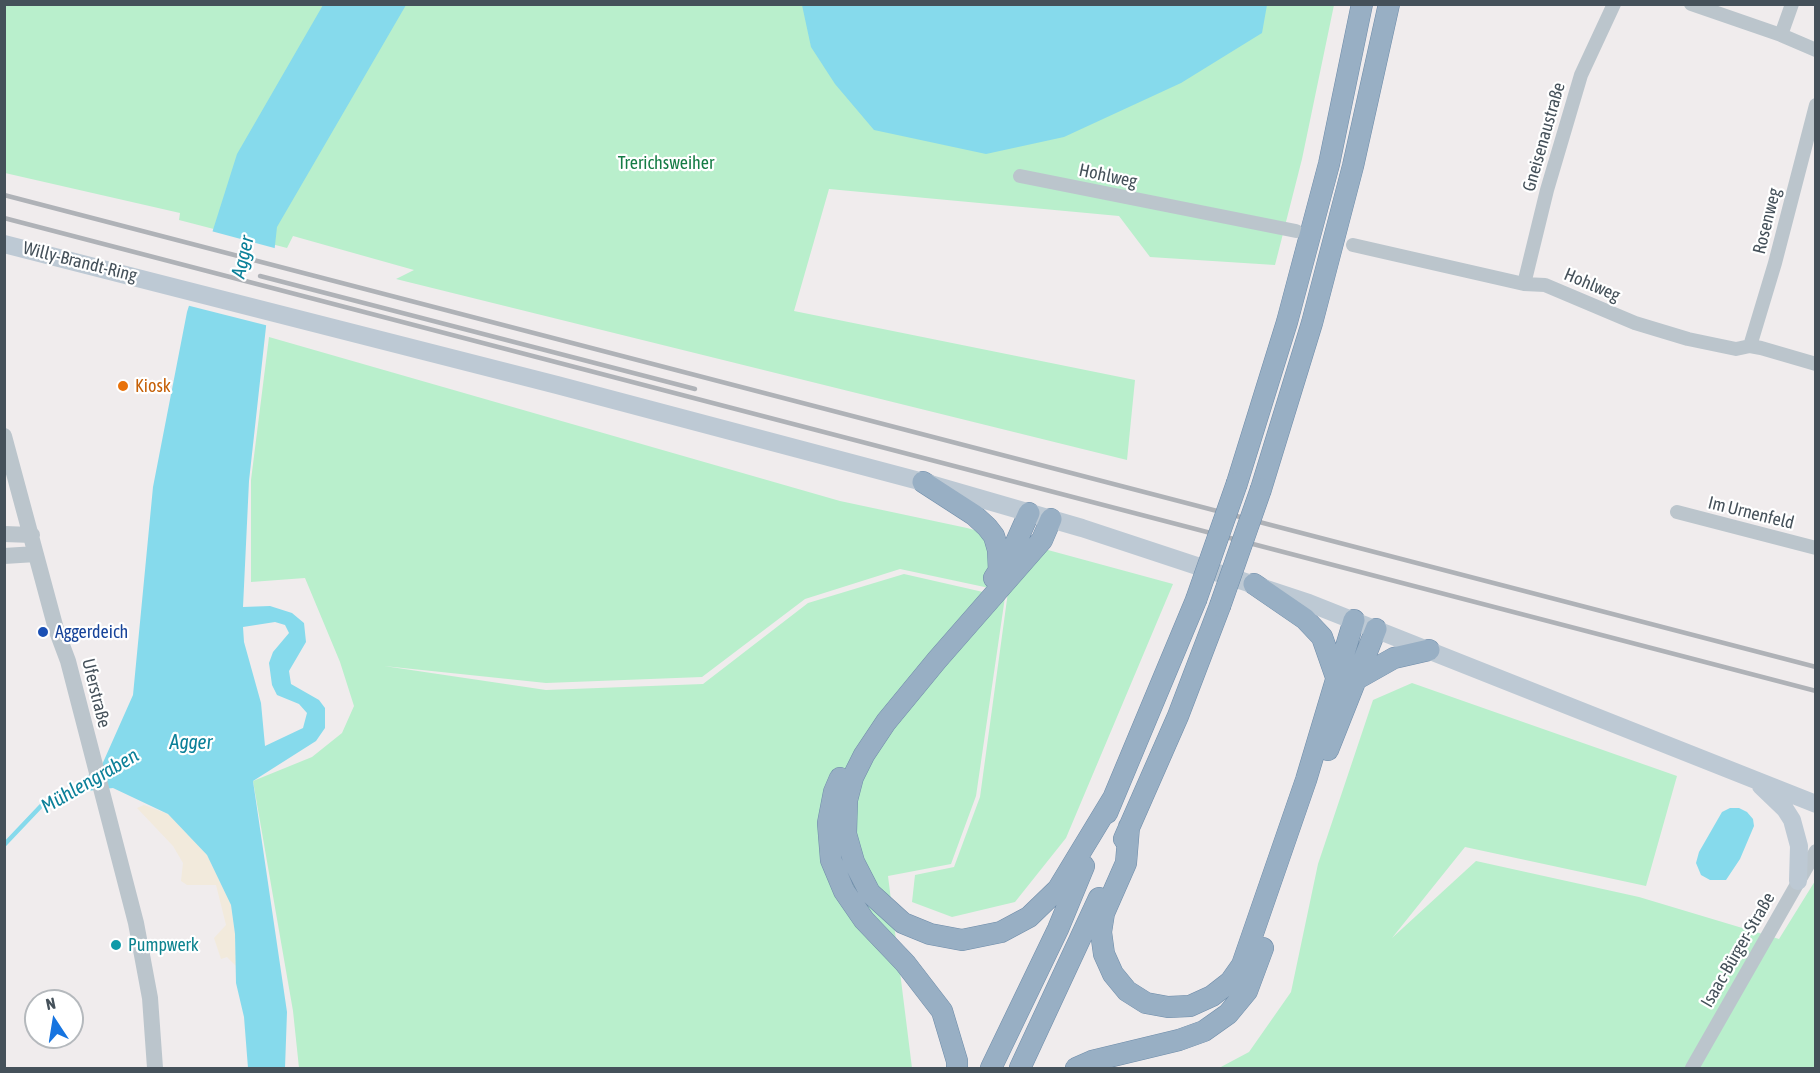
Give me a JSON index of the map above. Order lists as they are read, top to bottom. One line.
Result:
{"streets":{"main road":["Willy-Brandt-Ring"],"street":["Gneisenaustraße","Hohlweg","Rosenweg","Im Urnenfeld","Uferstraße","Isaac-Bürger-Straße"]},"crossings":[["Gneisenaustraße","Hohlweg"],["Hohlweg","Rosenweg"]],"water":["Agger","Mühlengraben"],"parks":["Trerichsweiher"],"places":["Kiosk","Aggerdeich","Pumpwerk"],"north":"top"}
